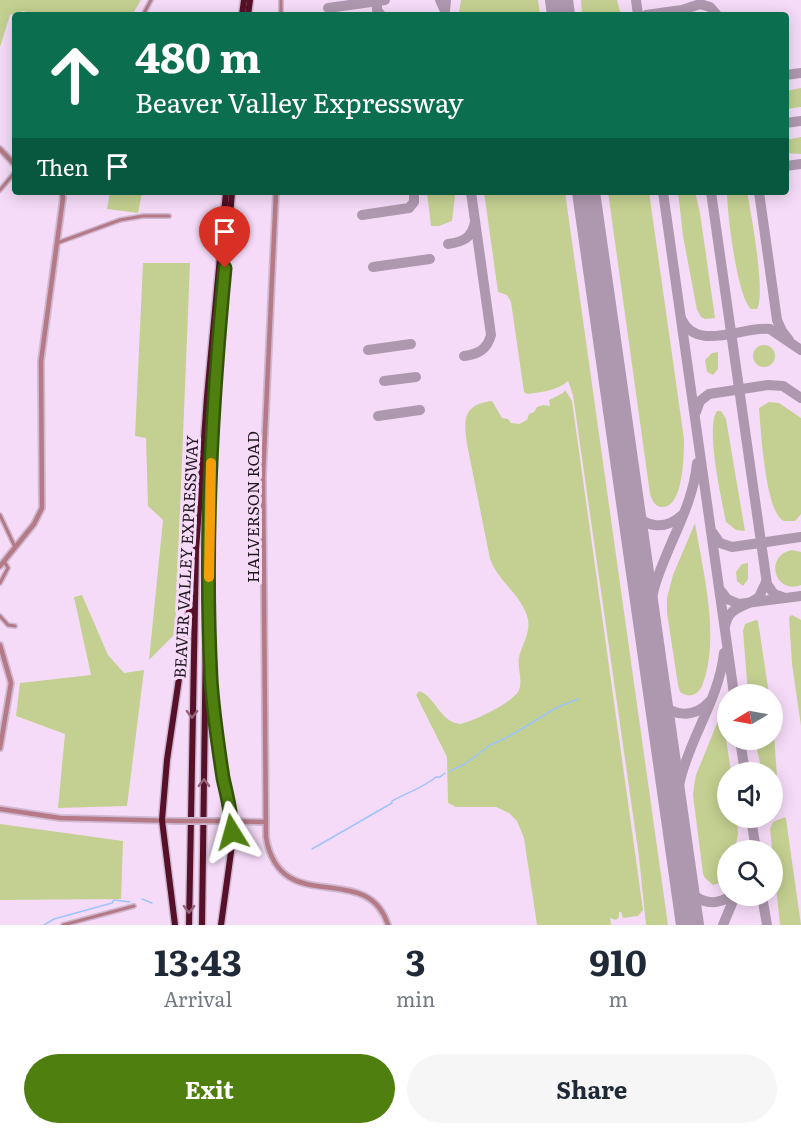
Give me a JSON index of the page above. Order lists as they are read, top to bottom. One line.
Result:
{"streets":{"highway":["BEAVER VALLEY EXPRESSWAY"],"street":["HALVERSON ROAD"]},"north":"left","page":{"turn":["480 m","Beaver Valley Expressway"],"then":"Then","eta":["13:43","Arrival","3","min","910","m"],"buttons":["Exit","Share"]}}
